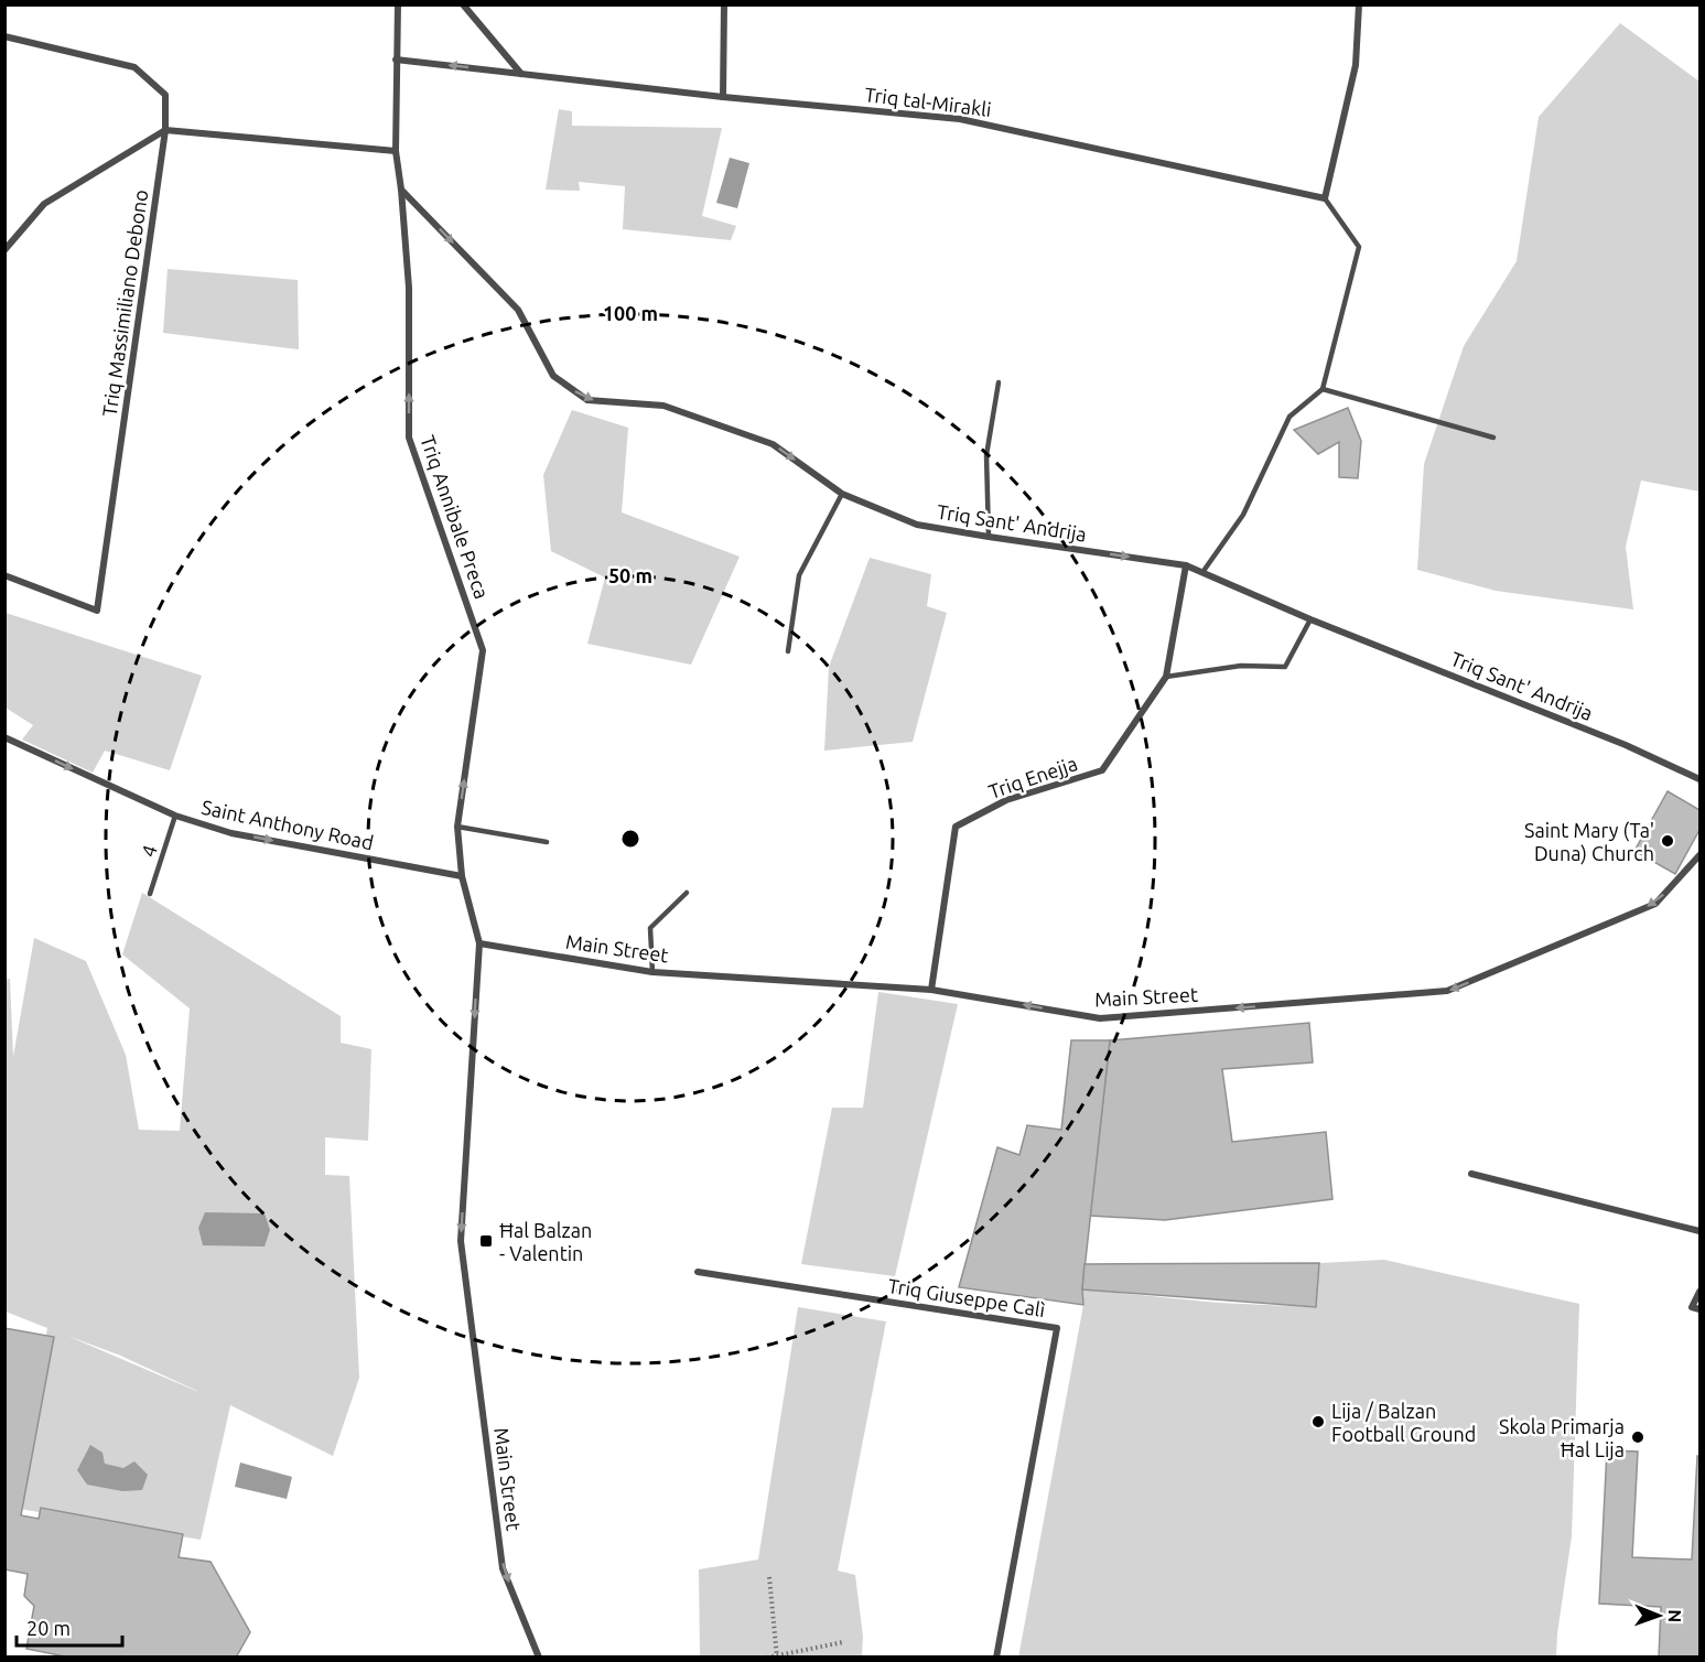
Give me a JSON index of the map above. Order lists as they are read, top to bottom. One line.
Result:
{"streets":{"street":["Triq tal-Mirakli","Triq Massimiliano Debono","Triq Annibale Preca","Triq Sant' Andrija","Triq Enejja","Saint Anthony Road","Main Street","Triq Giuseppe Calì"],"lane":["4"]},"crossings":[["Triq tal-Mirakli","Triq Annibale Preca"],["Triq Annibale Preca","Triq Sant' Andrija"],["Triq Annibale Preca","Saint Anthony Road"],["Triq Annibale Preca","Main Street"],["Triq Sant' Andrija","Triq Enejja"],["Triq Enejja","Main Street"],["Saint Anthony Road","4"],["Saint Anthony Road","Main Street"]],"one_way":["Triq Annibale Preca","Triq Sant' Andrija","Saint Anthony Road"],"places":{"other":["Saint Mary (Ta' Duna) Church","Lija / Balzan Football Ground","Skola Primarja Ħal Lija"],"transit":["Ħal Balzan - Valentin"]},"scale_bar":"20 m","north":"right","rings":["100 m","50 m"]}
